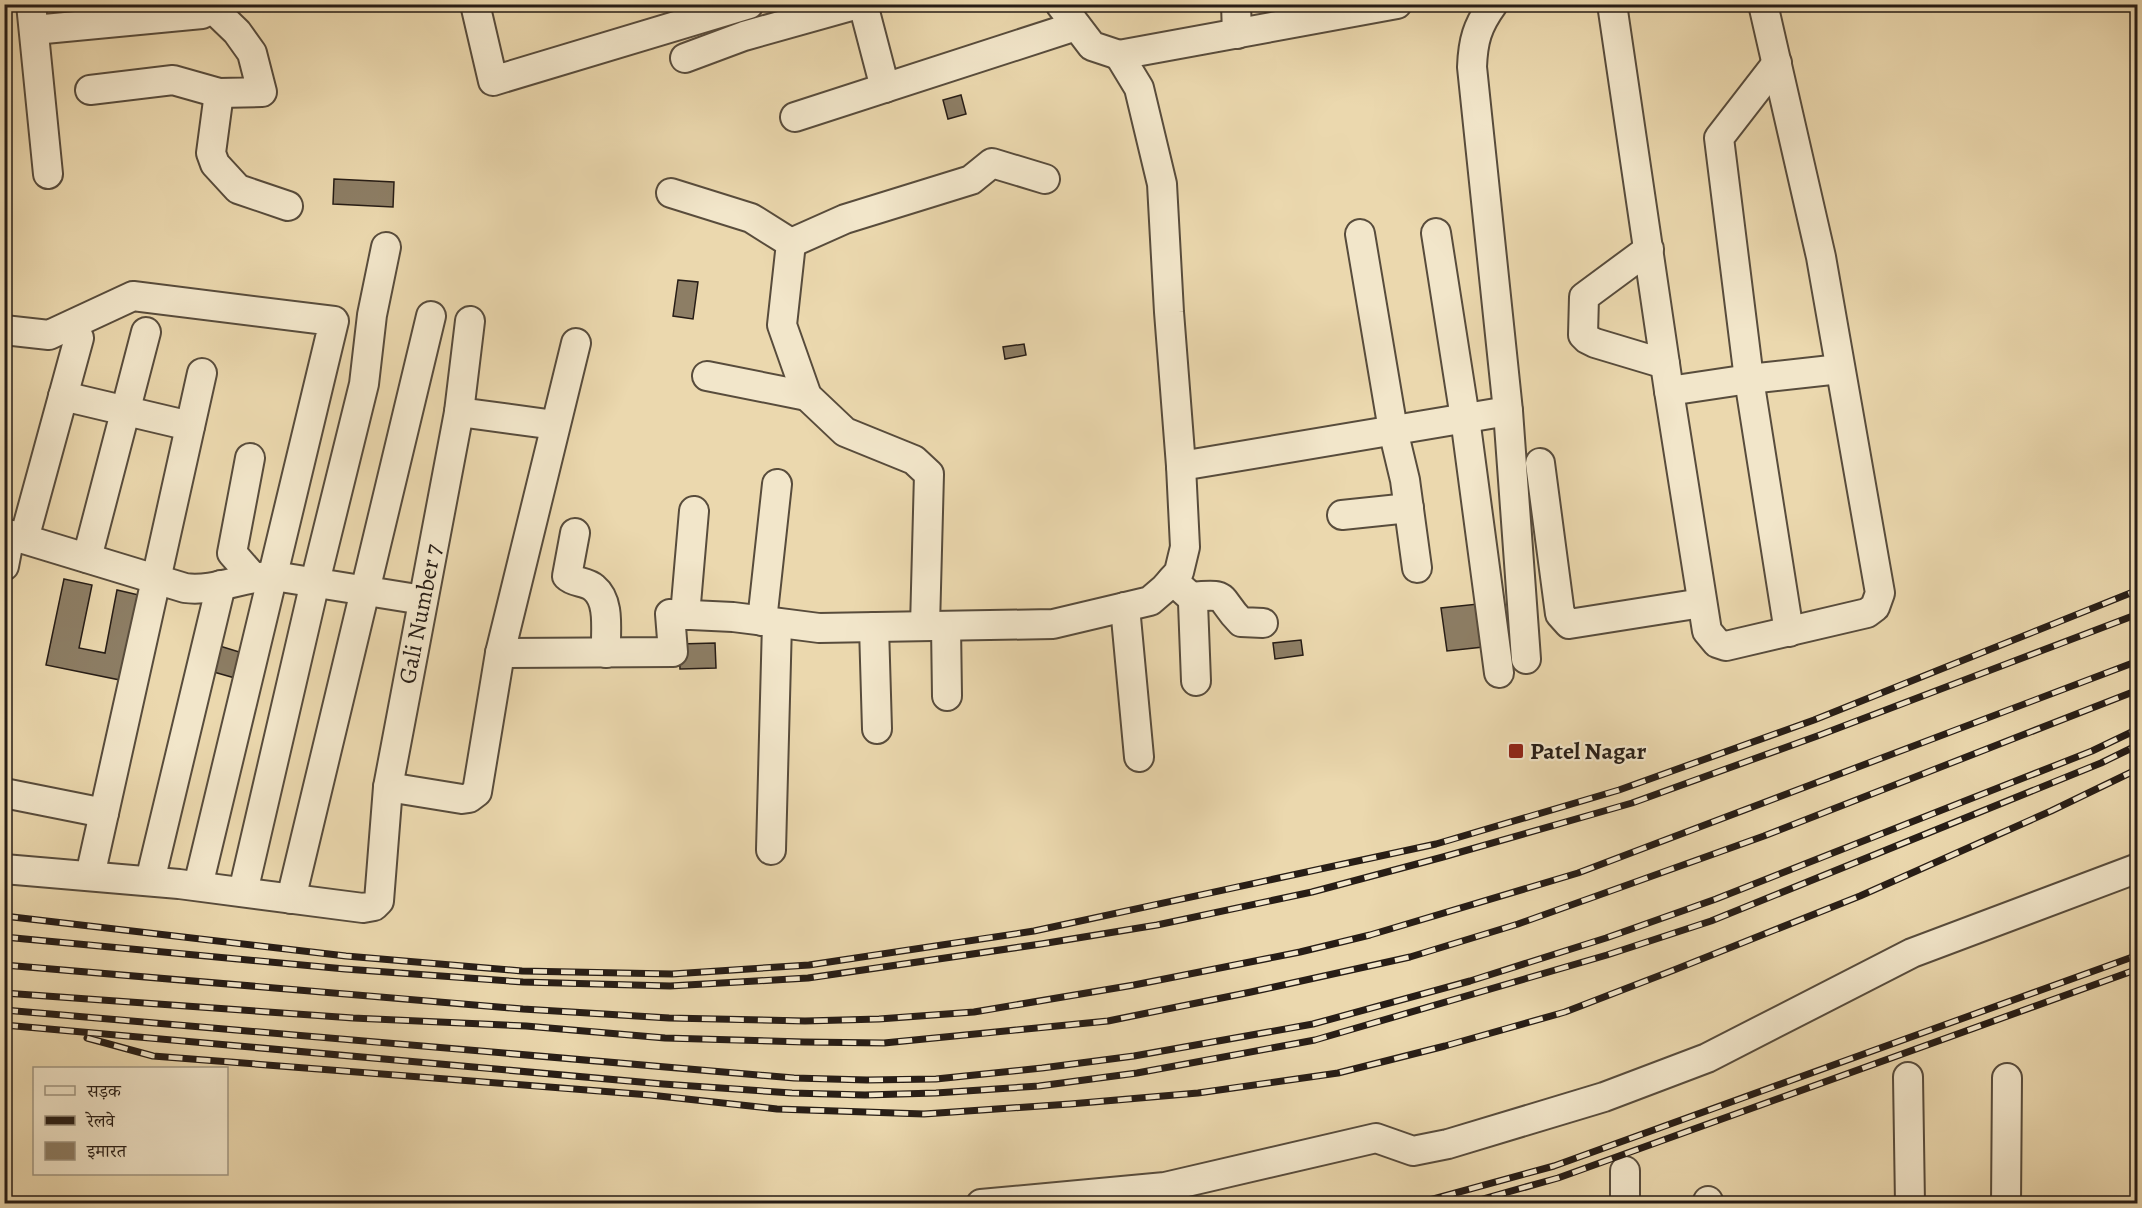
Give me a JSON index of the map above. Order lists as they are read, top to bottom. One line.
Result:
{"streets":{"street":["Gali Number 7"]},"places":{"transit":["Patel Nagar"]},"legend":["सड़क","रेलवे","इमारत"]}
